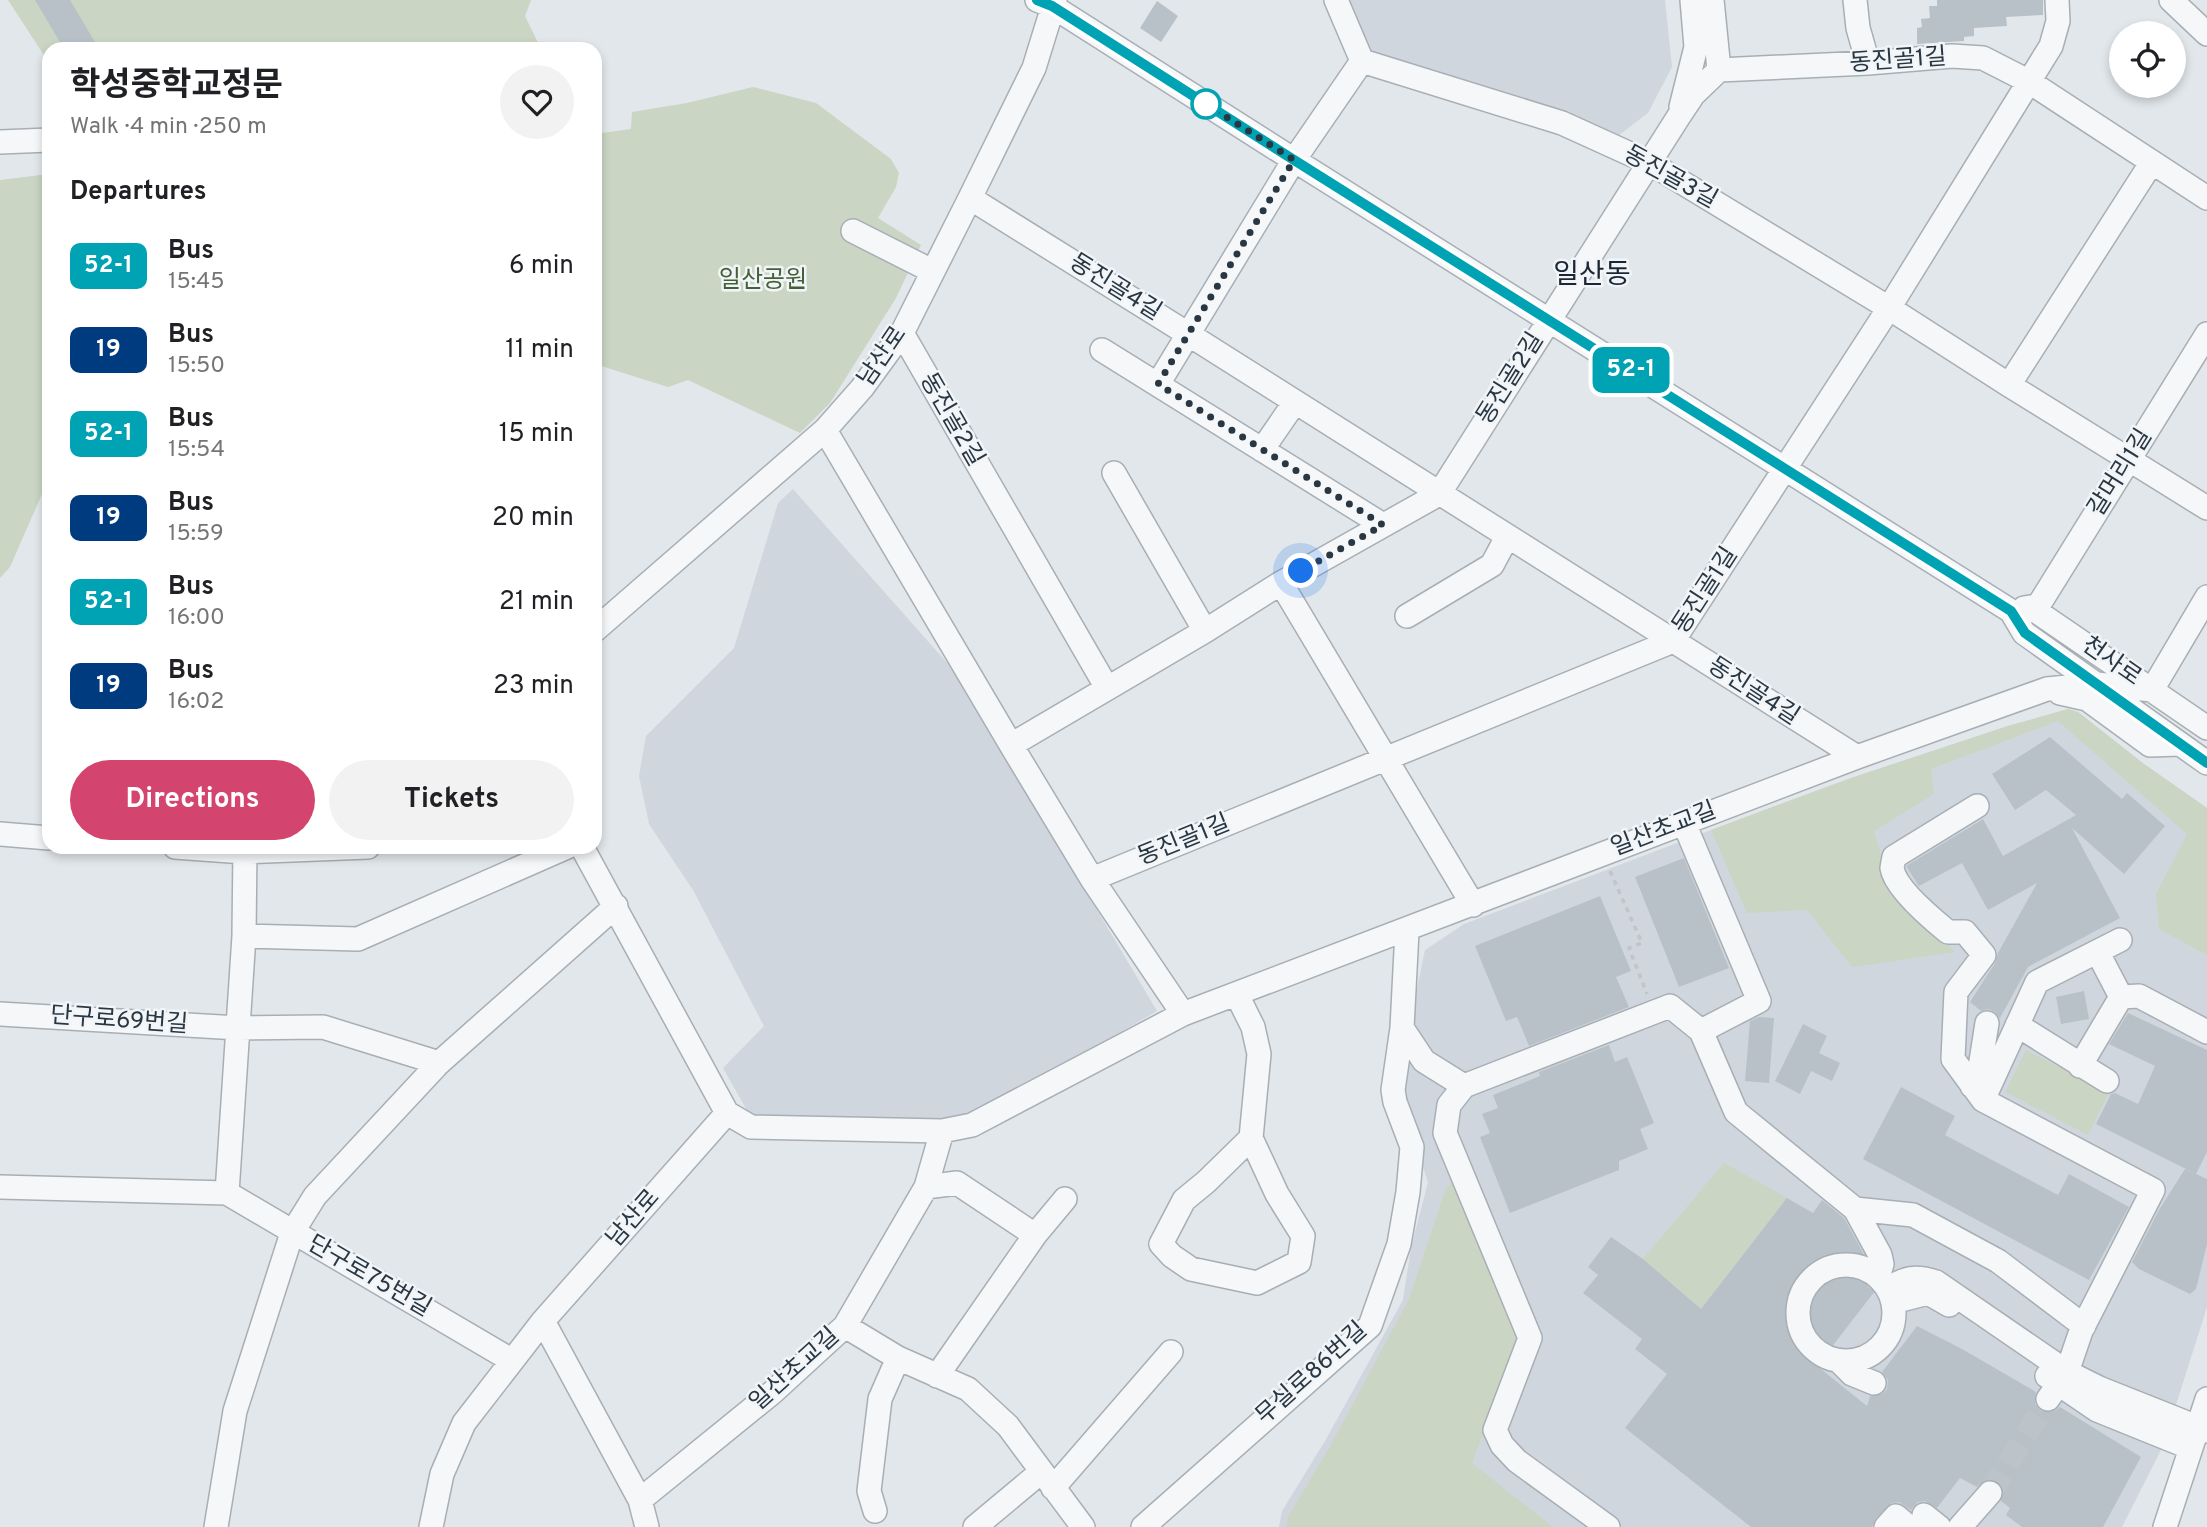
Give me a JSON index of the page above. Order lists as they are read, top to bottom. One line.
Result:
{"streets":{"street":["동진골1길","동진골3길","동진골4길","남산로","동진골2길","갈머리1길","천사로","일산초교길","단구로69번길","단구로75번길","무실로86번길"]},"crossings":[["동진골1길","동진골3길"],["동진골1길","동진골4길"],["동진골1길","동진골2길"],["동진골1길","천사로"],["동진골3길","동진골2길"],["동진골3길","갈머리1길"],["동진골4길","남산로"],["동진골4길","동진골2길"],["동진골4길","일산초교길"],["남산로","동진골2길"],["남산로","천사로"],["남산로","일산초교길"],["남산로","단구로75번길"],["동진골2길","천사로"],["갈머리1길","천사로"],["천사로","일산초교길"],["일산초교길","무실로86번길"]],"districts":["일산동"],"parks":["일산공원"],"lines":["bus line 52-1"],"page":{"on_map":"52-1","heading":[["학성중학교정문","Walk · 4 min · 250 m"],"Departures"],"list":[{"mark":"52-1","name":"Bus","note":"15:45","value":"6 min"},{"mark":"19","name":"Bus","note":"15:50","value":"11 min"},{"mark":"52-1","name":"Bus","note":"15:54","value":"15 min"},{"mark":"19","name":"Bus","note":"15:59","value":"20 min"},{"mark":"52-1","name":"Bus","note":"16:00","value":"21 min"},{"mark":"19","name":"Bus","note":"16:02","value":"23 min"}],"buttons":["Directions","Tickets"]}}
